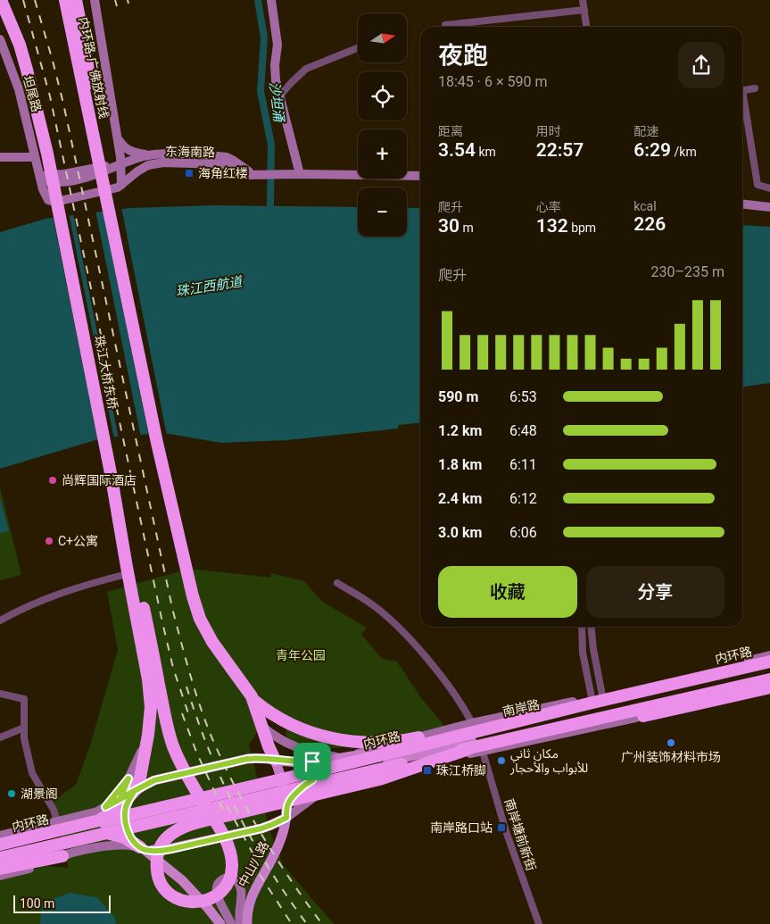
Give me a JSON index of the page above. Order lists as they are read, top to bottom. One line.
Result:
{"streets":{"highway":["内环路-广佛放射线","珠江大桥东桥","内环路"],"main road":["南岸路","中山八路"],"street":["坦尾路","东海南路","南岸塘前新街"]},"crossings":[["坦尾路","东海南路"],["珠江大桥东桥","南岸路"],["南岸路","中山八路"]],"water":["沙坦涌","珠江西航道"],"parks":["青年公园"],"places":{"transit":["海角红楼","珠江桥脚","南岸路口站"],"other":["尚辉国际酒店","C+公寓","广州装饰材料市场","مكان ثاني للأبواب والأحجار","湖景阁"]},"scale_bar":"100 m","north":"right","page":{"map_buttons":["+","−"],"heading":["夜跑","18:45 · 6 × 590 m"],"stats":[["距离","3.54 km"],["用时","22:57"],["配速","6:29 /km"],["爬升","30 m"],["心率","132 bpm"],["kcal","226"]],"chart":["爬升","230–235 m"],"list":[{"name":"590 m","note":"6:53"},{"name":"1.2 km","note":"6:48"},{"name":"1.8 km","note":"6:11"},{"name":"2.4 km","note":"6:12"},{"name":"3.0 km","note":"6:06"}],"buttons":["收藏","分享"],"scale":"100 m"}}
